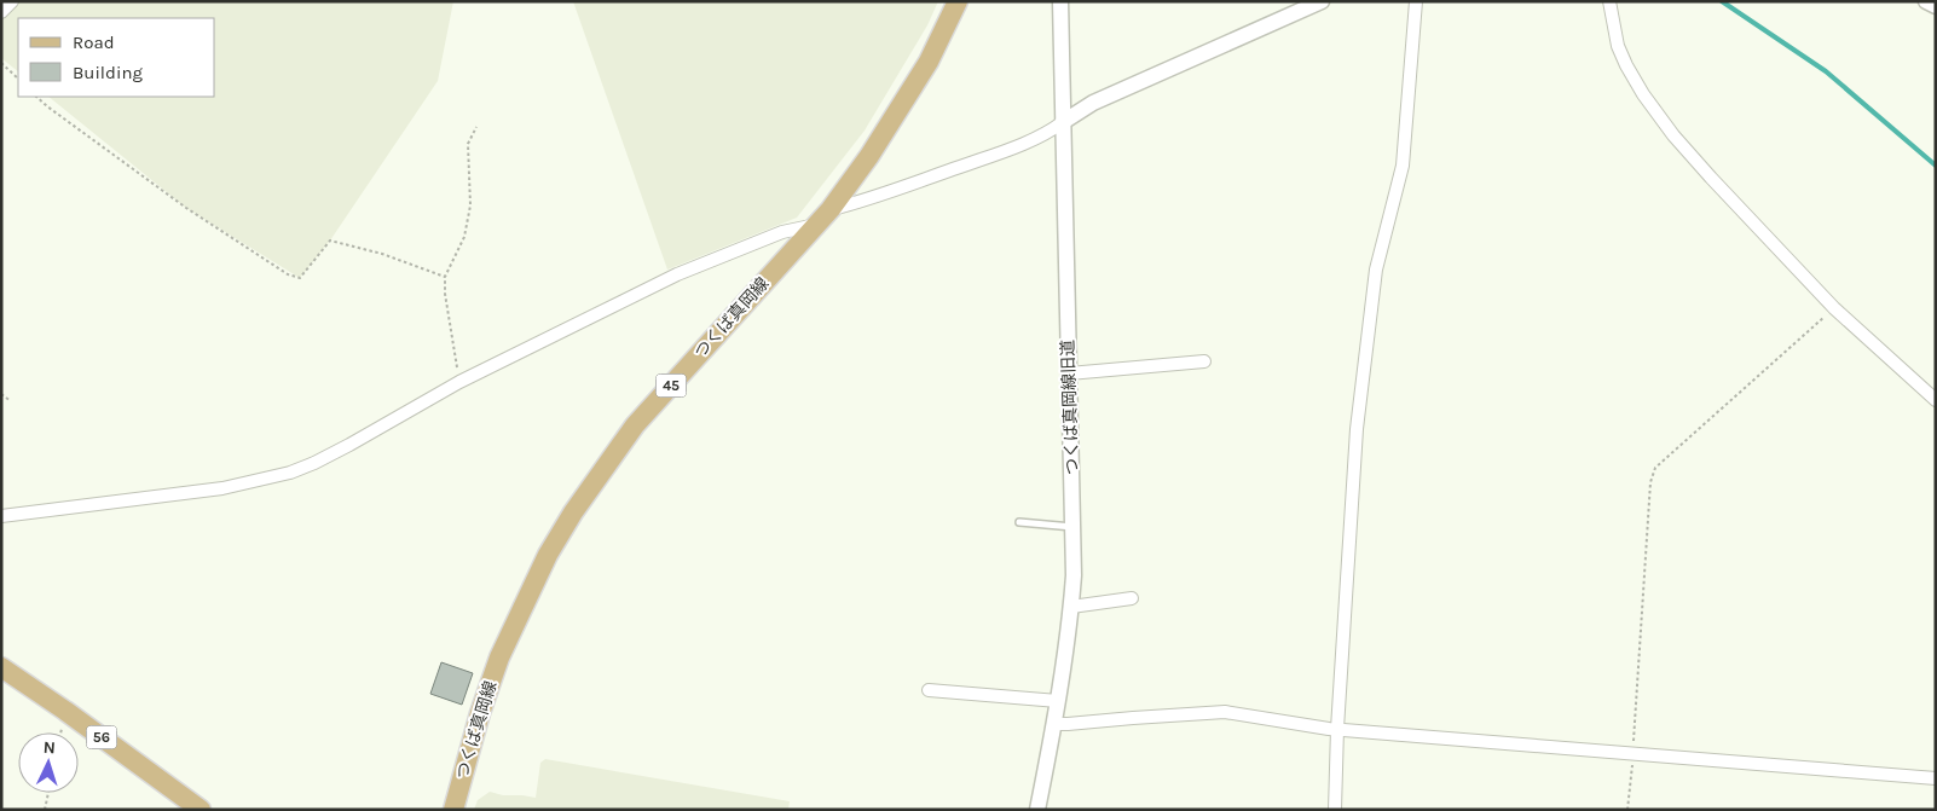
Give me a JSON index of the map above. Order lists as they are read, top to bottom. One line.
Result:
{"streets":{"main road":["つくば真岡線","45","56"],"street":["つくば真岡線旧道"]},"legend":["Road","Building"],"north":"top"}
